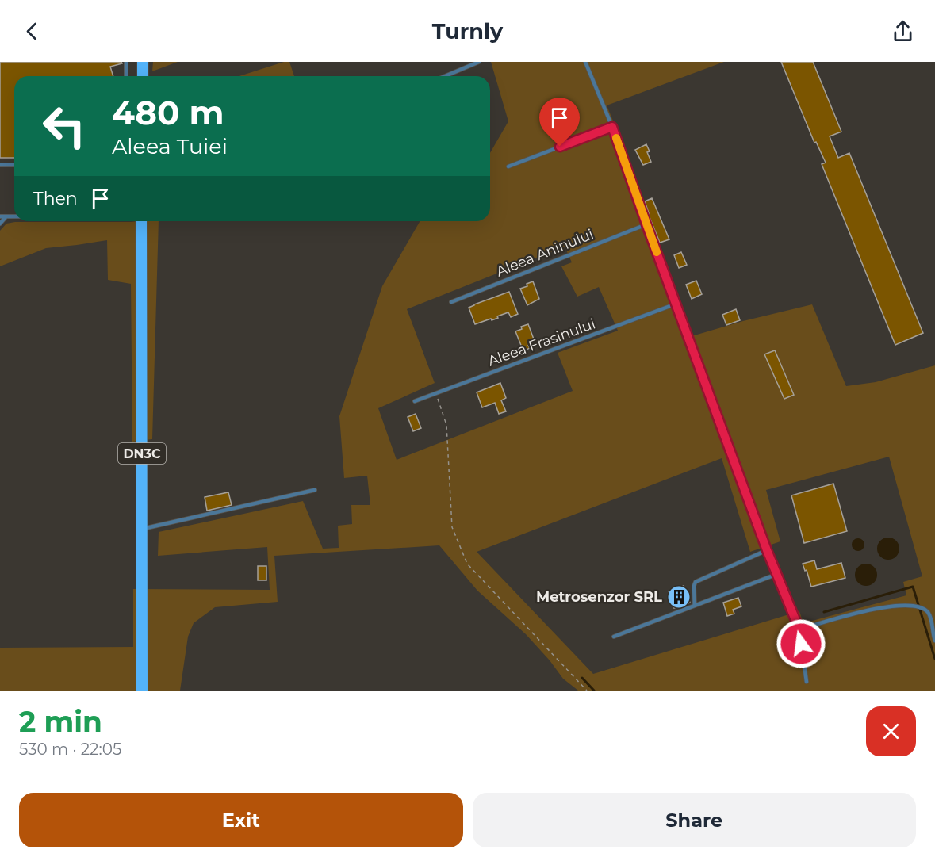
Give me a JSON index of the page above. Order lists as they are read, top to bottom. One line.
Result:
{"streets":{"main road":["DN3C"],"lane":["Aleea Aninului","Aleea Frasinului"]},"places":{"building":["Metrosenzor SRL"]},"page":{"header":"Turnly","turn":["480 m","Aleea Tuiei"],"then":"Then","heading":["2 min","530 m · 22:05"],"buttons":["Exit","Share"]}}
